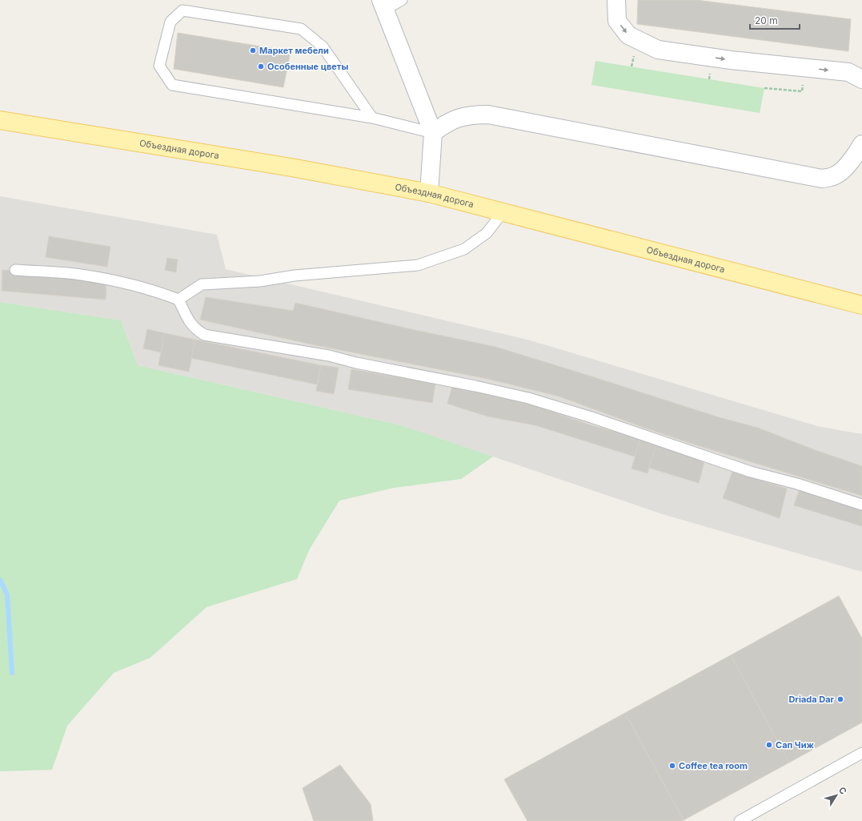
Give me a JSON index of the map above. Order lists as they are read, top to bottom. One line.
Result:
{"streets":{"main road":["Объездная дорога"]},"places":["Маркет мебели","Особенные цветы","Driada Dar","Сап Чиж","Coffee tea room"],"scale_bar":"20 m","north":"top right"}
